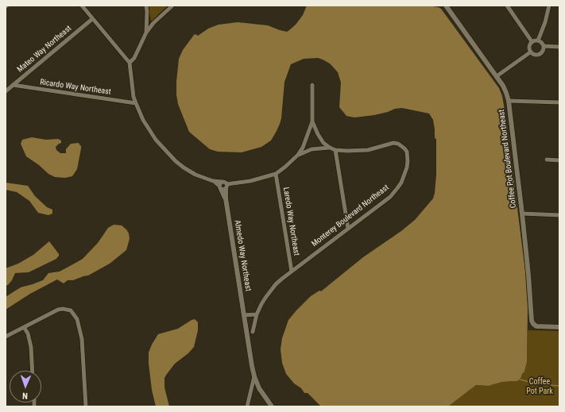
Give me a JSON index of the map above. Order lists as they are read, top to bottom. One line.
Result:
{"streets":{"street":["Mateo Way Northeast","Ricardo Way Northeast","Coffee Pot Boulevard Northeast","Monterey Boulevard Northeast","Laredo Way Northeast","Almedo Way Northeast"]},"crossings":[["Mateo Way Northeast","Ricardo Way Northeast"],["Ricardo Way Northeast","Monterey Boulevard Northeast"],["Monterey Boulevard Northeast","Laredo Way Northeast"],["Monterey Boulevard Northeast","Almedo Way Northeast"]],"parks":["Coffee Pot Park"],"north":"bottom"}
